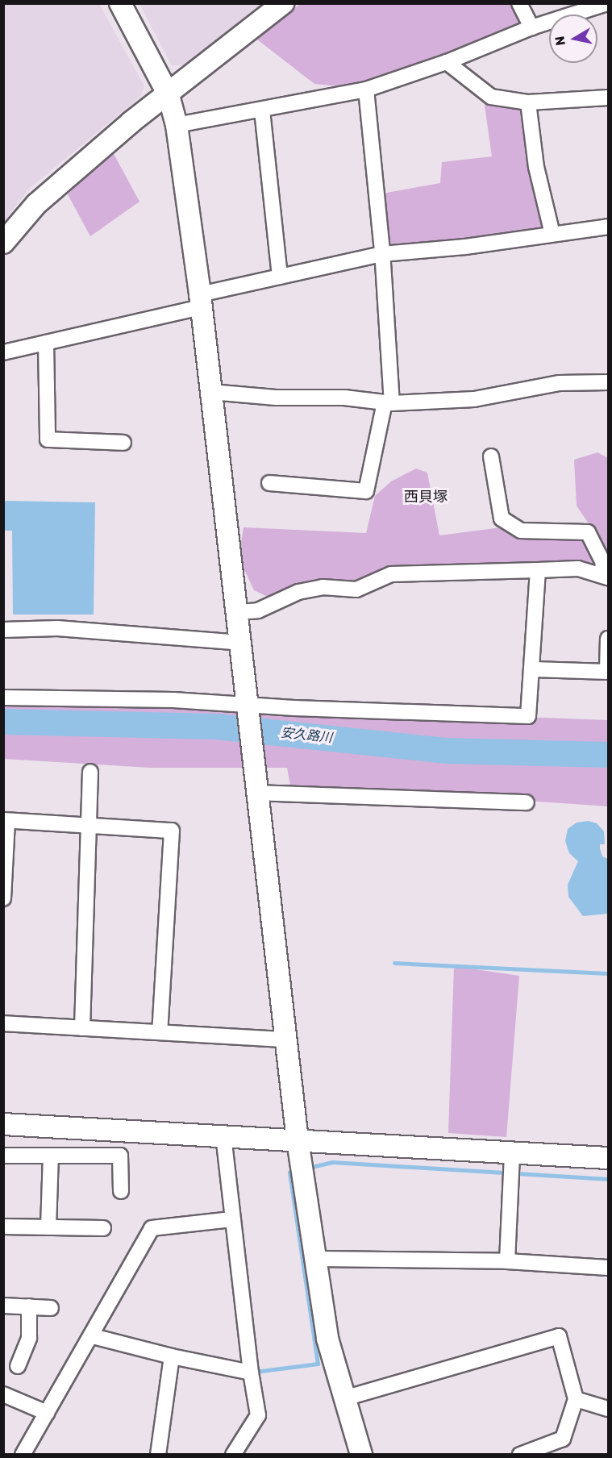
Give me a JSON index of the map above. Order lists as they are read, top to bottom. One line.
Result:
{"districts":["西貝塚"],"water":["安久路川"],"north":"left"}
